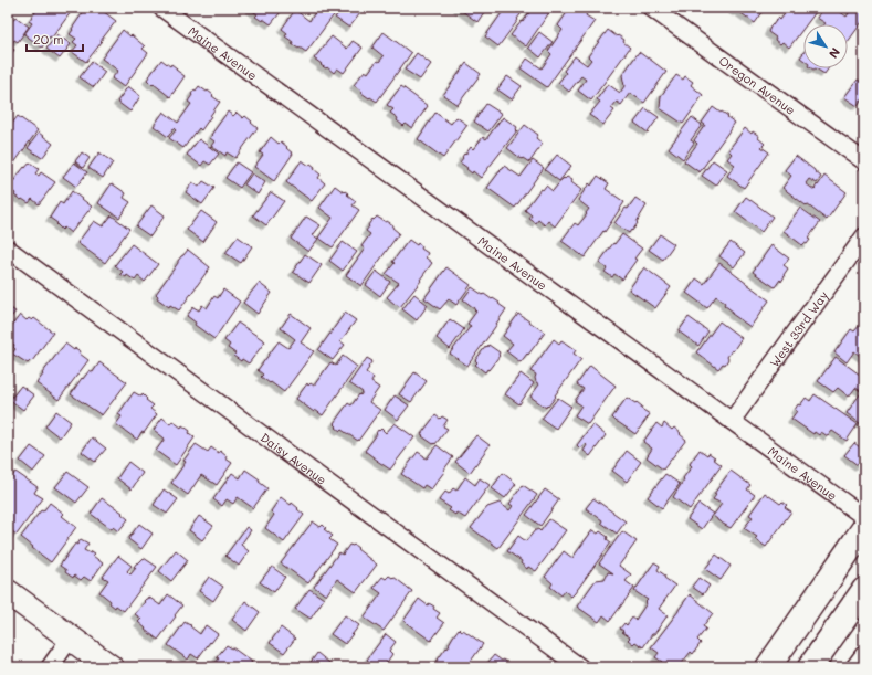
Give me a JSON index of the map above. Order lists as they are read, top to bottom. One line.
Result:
{"streets":{"street":["Maine Avenue","Oregon Avenue","West 33rd Way","Daisy Avenue"]},"crossings":[["Maine Avenue","West 33rd Way"]],"scale_bar":"20 m","north":"bottom right"}
